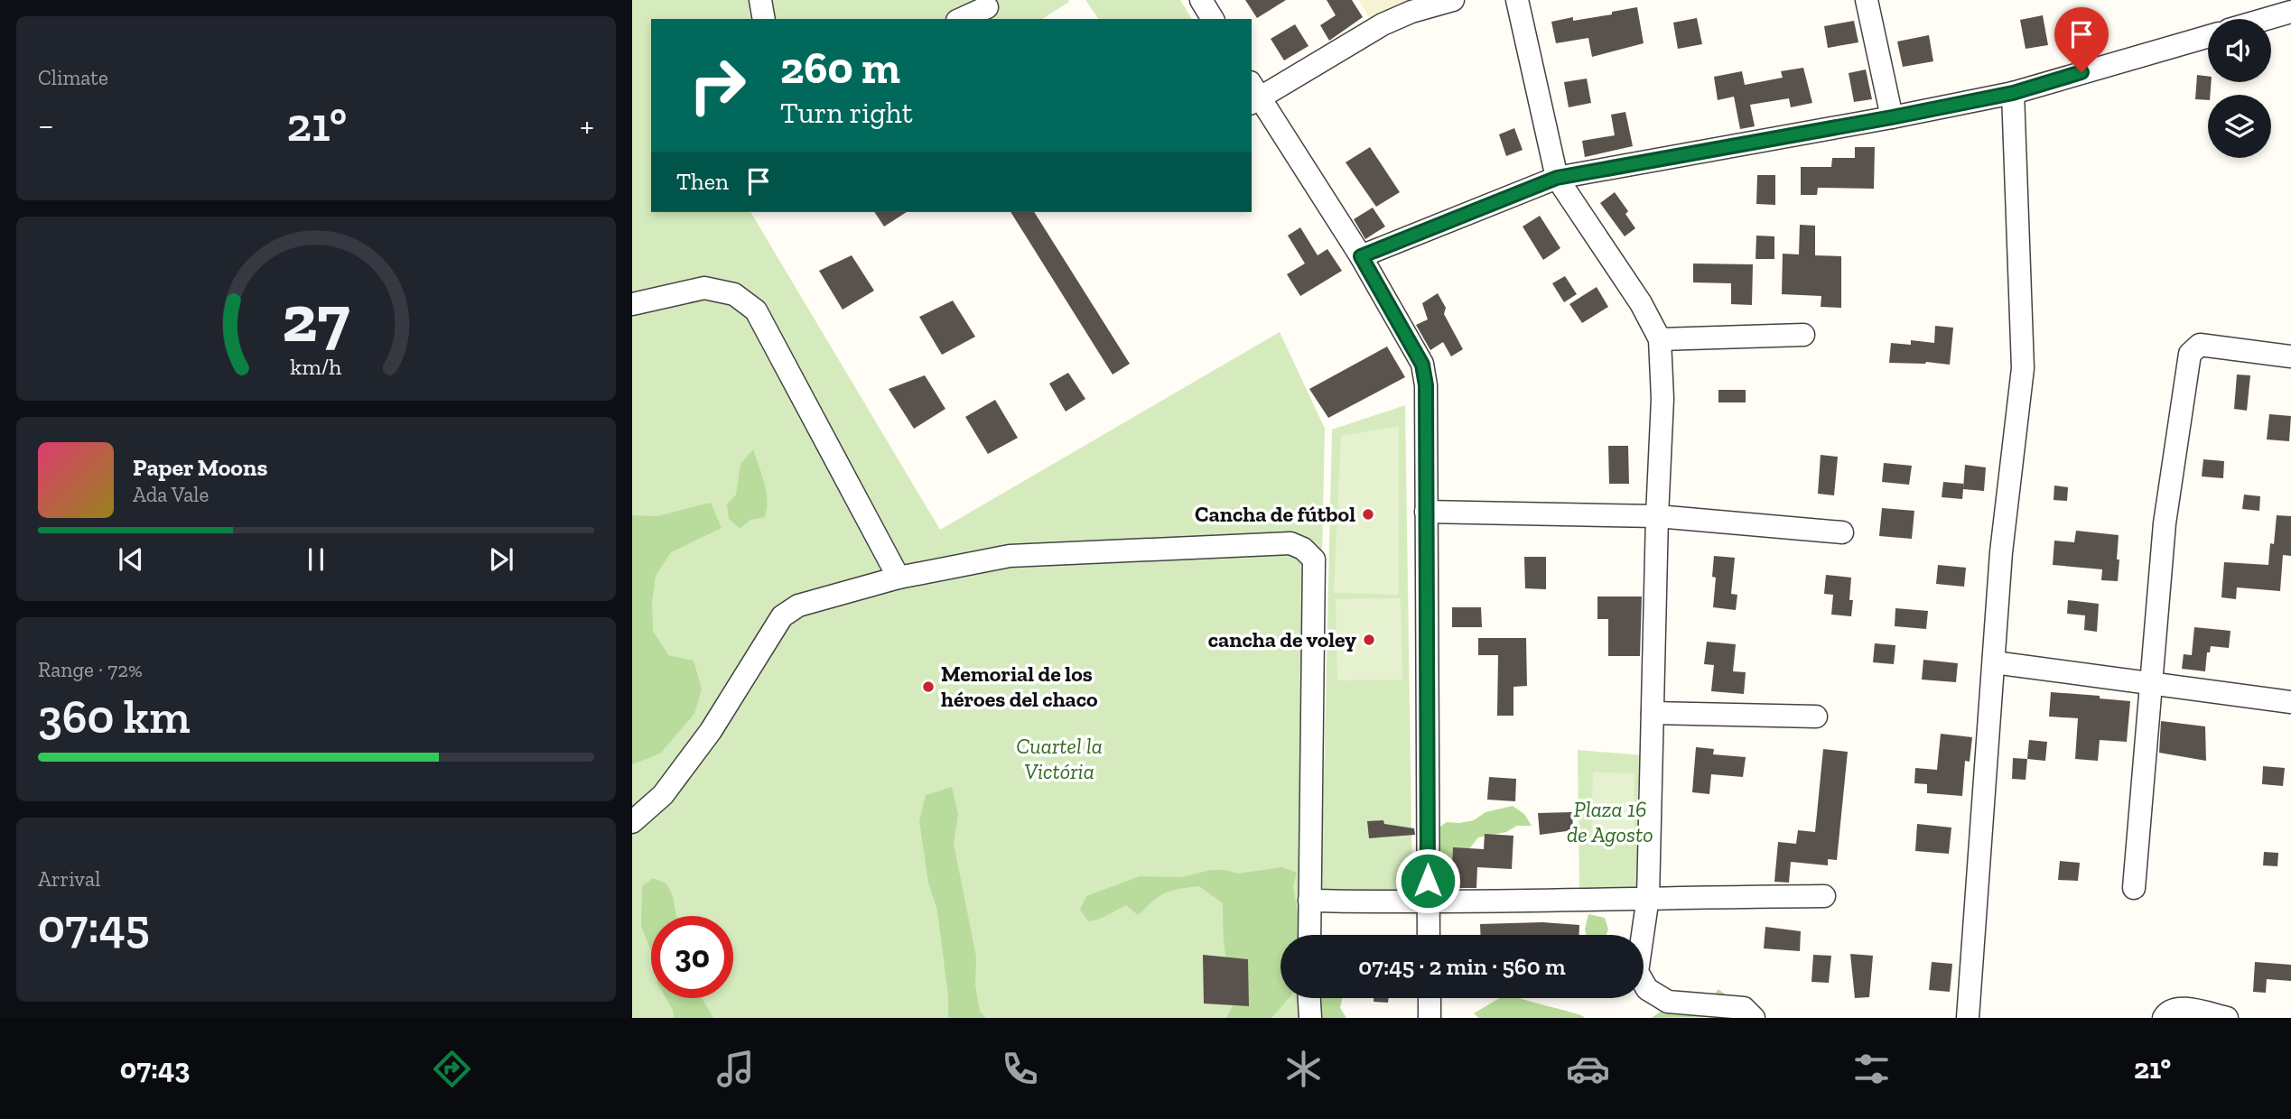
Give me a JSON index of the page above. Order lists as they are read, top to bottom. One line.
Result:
{"parks":["Cuartel la Victória","Plaza 16 de Agosto"],"places":["Cancha de fútbol","cancha de voley","Memorial de los héroes del chaco"],"page":{"tile":["Climate",["Range · 72%","360 km"],["Arrival","07:45"]],"turn":["260 m","Turn right"],"heat":["−","21°","+"],"then":"Then","song":["Paper Moons","Ada Vale"],"limit":"30","trip":"07:45 · 2 min · 560 m","tabs":["07:43","21°"],"gauge":["27","km/h"]}}
